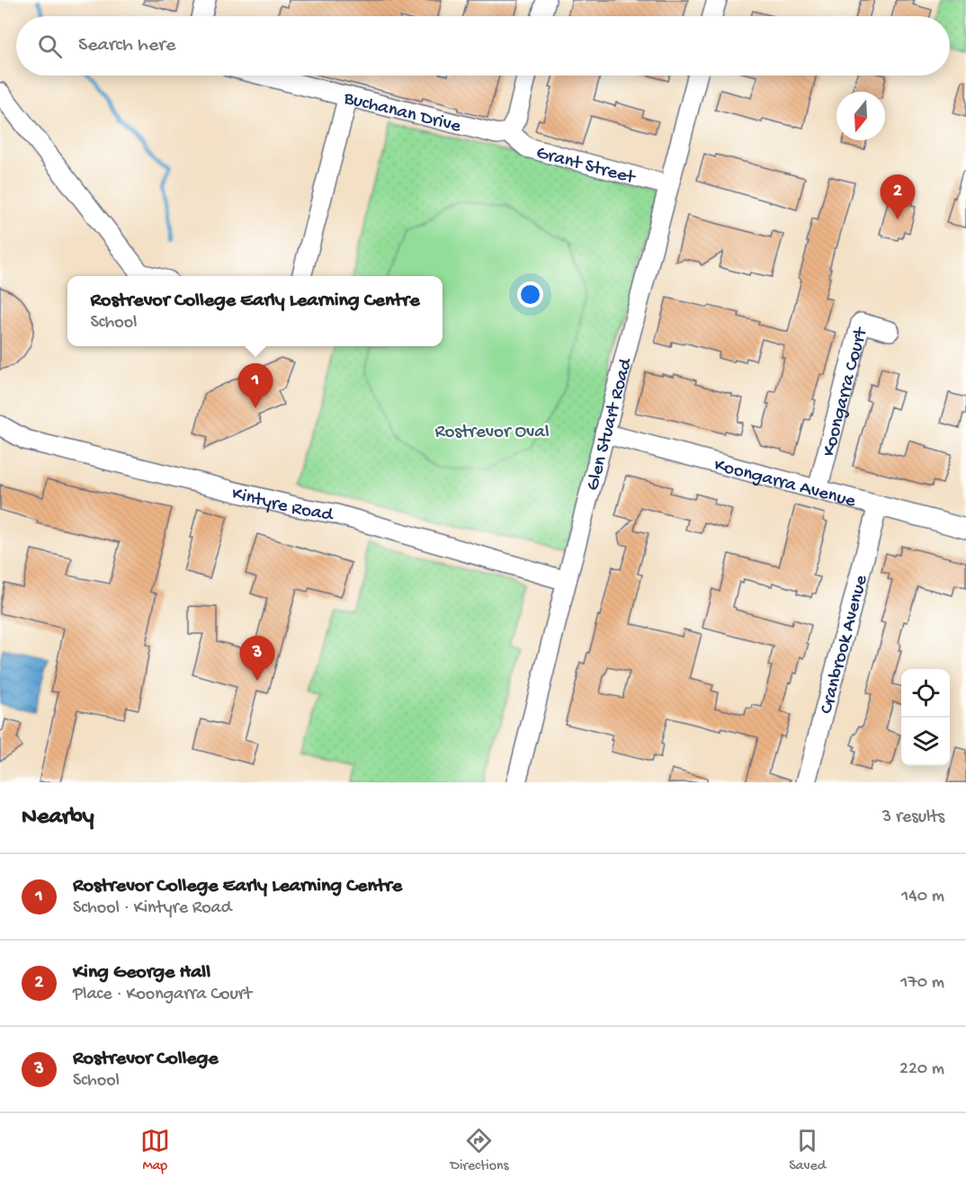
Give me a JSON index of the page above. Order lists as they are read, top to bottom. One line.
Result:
{"streets":{"street":["Buchanan Drive","Grant Street","Koongarra Court","Glen Stuart Road","Koongarra Avenue","Kintyre Road","Cranbrook Avenue"]},"crossings":[["Buchanan Drive","Grant Street"],["Grant Street","Glen Stuart Road"],["Koongarra Court","Koongarra Avenue"],["Glen Stuart Road","Koongarra Avenue"],["Glen Stuart Road","Kintyre Road"],["Koongarra Avenue","Cranbrook Avenue"]],"parks":["Rostrevor Oval"],"north":"bottom","page":{"search":"Search here","pins":["2","1","3"],"popup":["Rostrevor College Early Learning Centre","School"],"heading":["Nearby","3 results"],"list":[{"mark":"1","name":"Rostrevor College Early Learning Centre","note":"School · Kintyre Road","value":"140 m"},{"mark":"2","name":"King George Hall","note":"Place · Koongarra Court","value":"170 m"},{"mark":"3","name":"Rostrevor College","note":"School","value":"220 m"}],"nav":["Map","Directions","Saved"]}}
